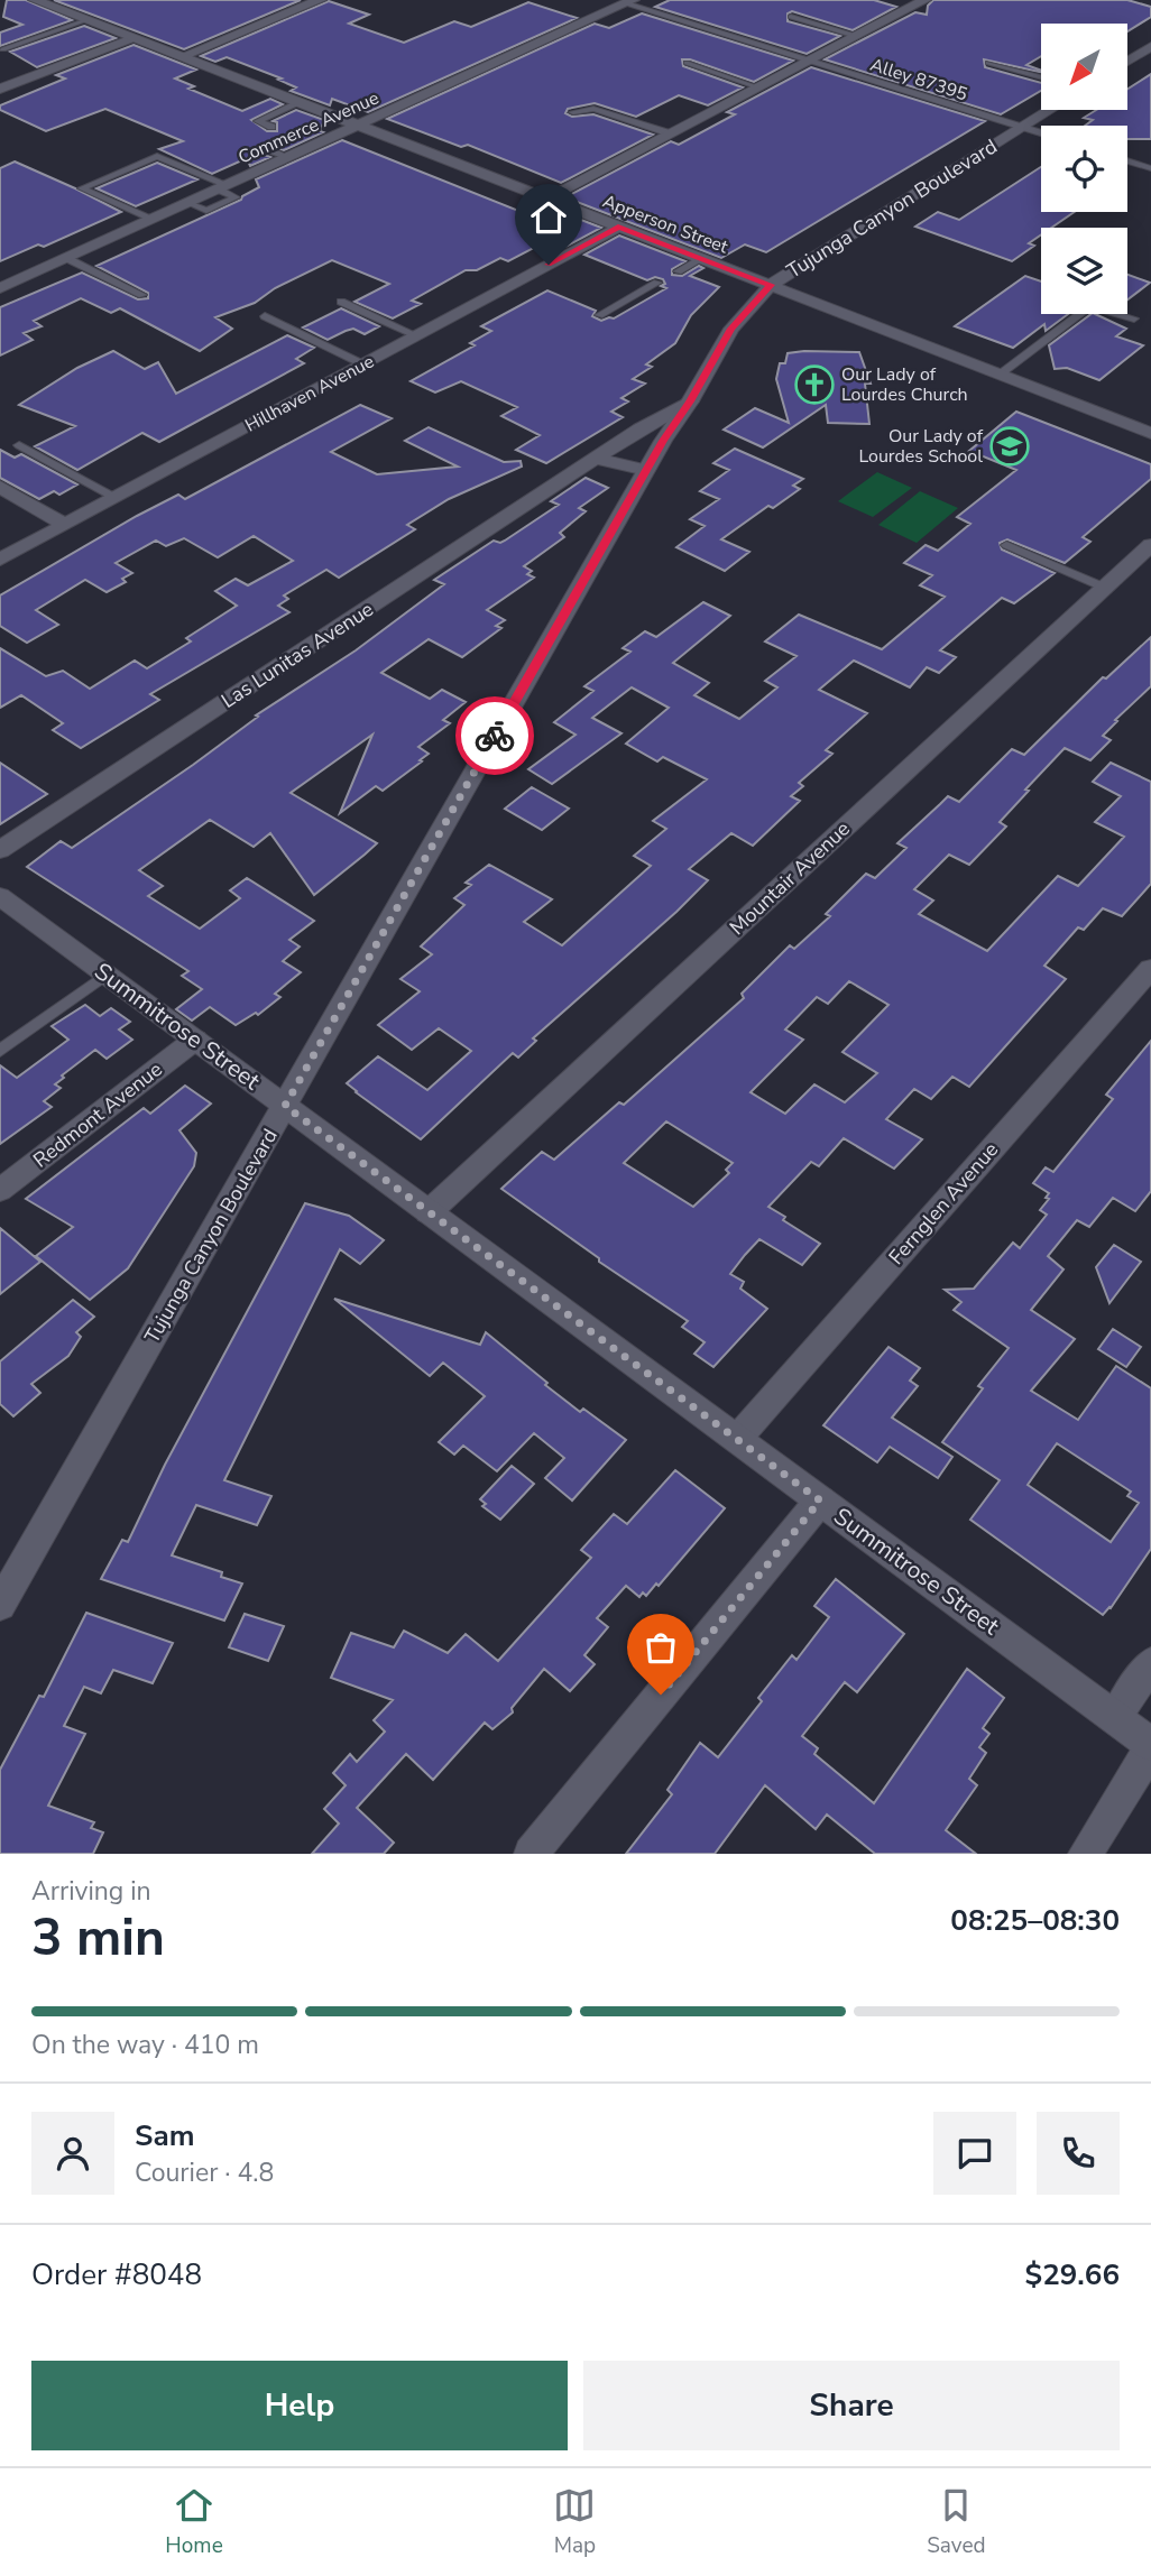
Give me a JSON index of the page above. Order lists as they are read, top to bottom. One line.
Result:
{"streets":{"street":["Commerce Avenue","Tujunga Canyon Boulevard","Apperson Street","Hillhaven Avenue","Las Lunitas Avenue","Mountair Avenue","Summitrose Street","Redmont Avenue","Fernglen Avenue"],"lane":["Alley 87395"]},"crossings":[["Alley 87395","Commerce Avenue"],["Alley 87395","Tujunga Canyon Boulevard"],["Commerce Avenue","Apperson Street"],["Tujunga Canyon Boulevard","Apperson Street"],["Tujunga Canyon Boulevard","Las Lunitas Avenue"],["Tujunga Canyon Boulevard","Summitrose Street"],["Apperson Street","Hillhaven Avenue"],["Mountair Avenue","Summitrose Street"],["Summitrose Street","Redmont Avenue"],["Summitrose Street","Fernglen Avenue"]],"places":{"church":["Our Lady of Lourdes Church"],"school or university":["Our Lady of Lourdes School"]},"north":"bottom left","page":{"heading":["3 min","Arriving in","08:25–08:30"],"panel":["Sam","Courier · 4.8","Order #8048","$29.66"],"bar":"On the way · 410 m","buttons":["Help","Share"],"tabs":["Home","Map","Saved"]}}
